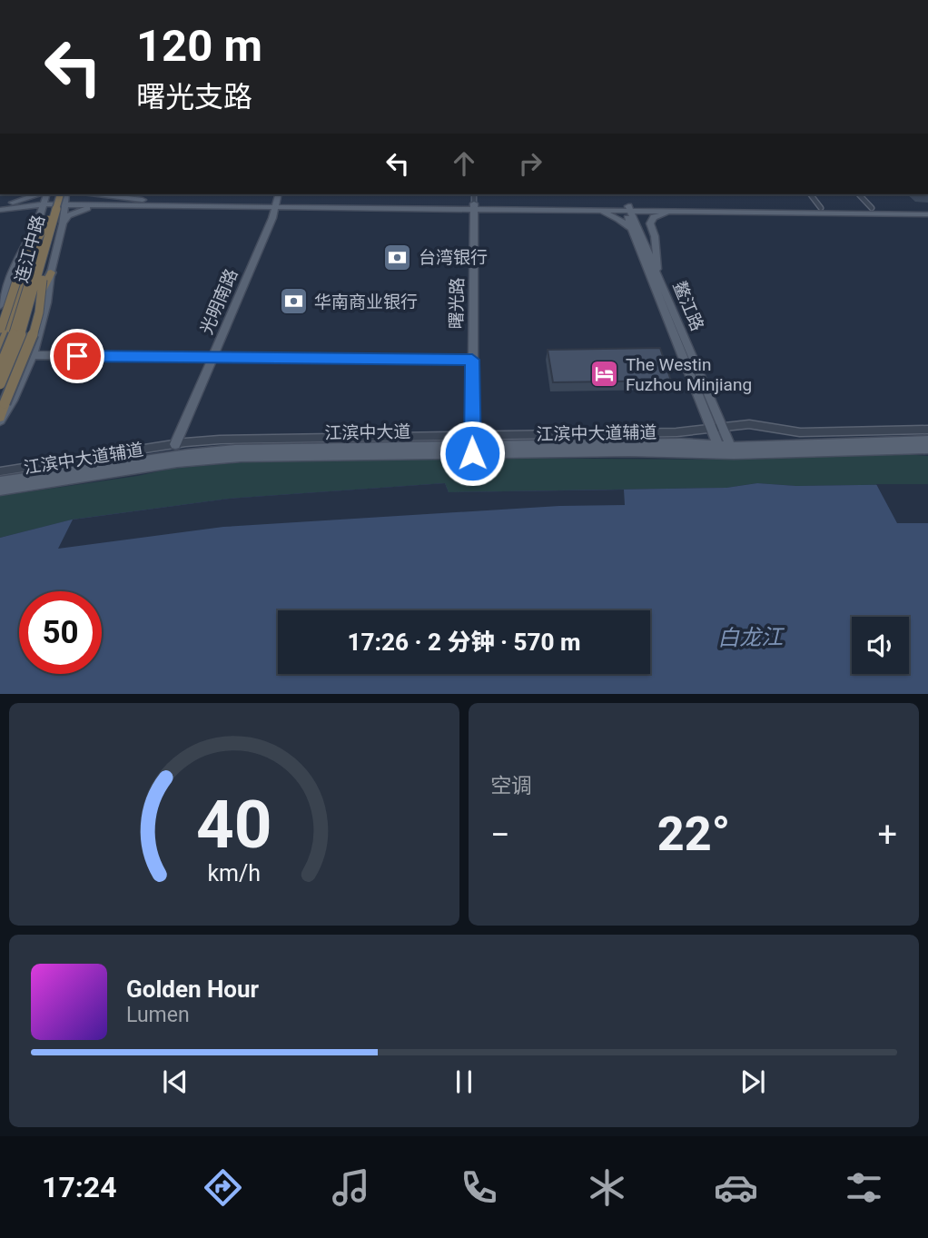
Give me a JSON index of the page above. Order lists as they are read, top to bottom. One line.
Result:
{"streets":{"highway":["连江中路"],"main road":["光明南路","曙光路","鳌江路","江滨中大道"],"street":["江滨中大道辅道"]},"crossings":[["光明南路","江滨中大道辅道"],["曙光路","江滨中大道"],["曙光路","江滨中大道辅道"],["鳌江路","江滨中大道"],["鳌江路","江滨中大道辅道"],["江滨中大道","江滨中大道辅道"]],"water":["白龙江"],"places":{"bank":["台湾银行","华南商业银行"],"hotel":["The Westin Fuzhou Minjiang"]},"page":{"turn":["120 m","曙光支路"],"limit":"50","trip":"17:26 · 2 分钟 · 570 m","tile":"空调","heat":["−","22°","+"],"song":["Golden Hour","Lumen"],"tabs":"17:24","gauge":["40","km/h"]}}
